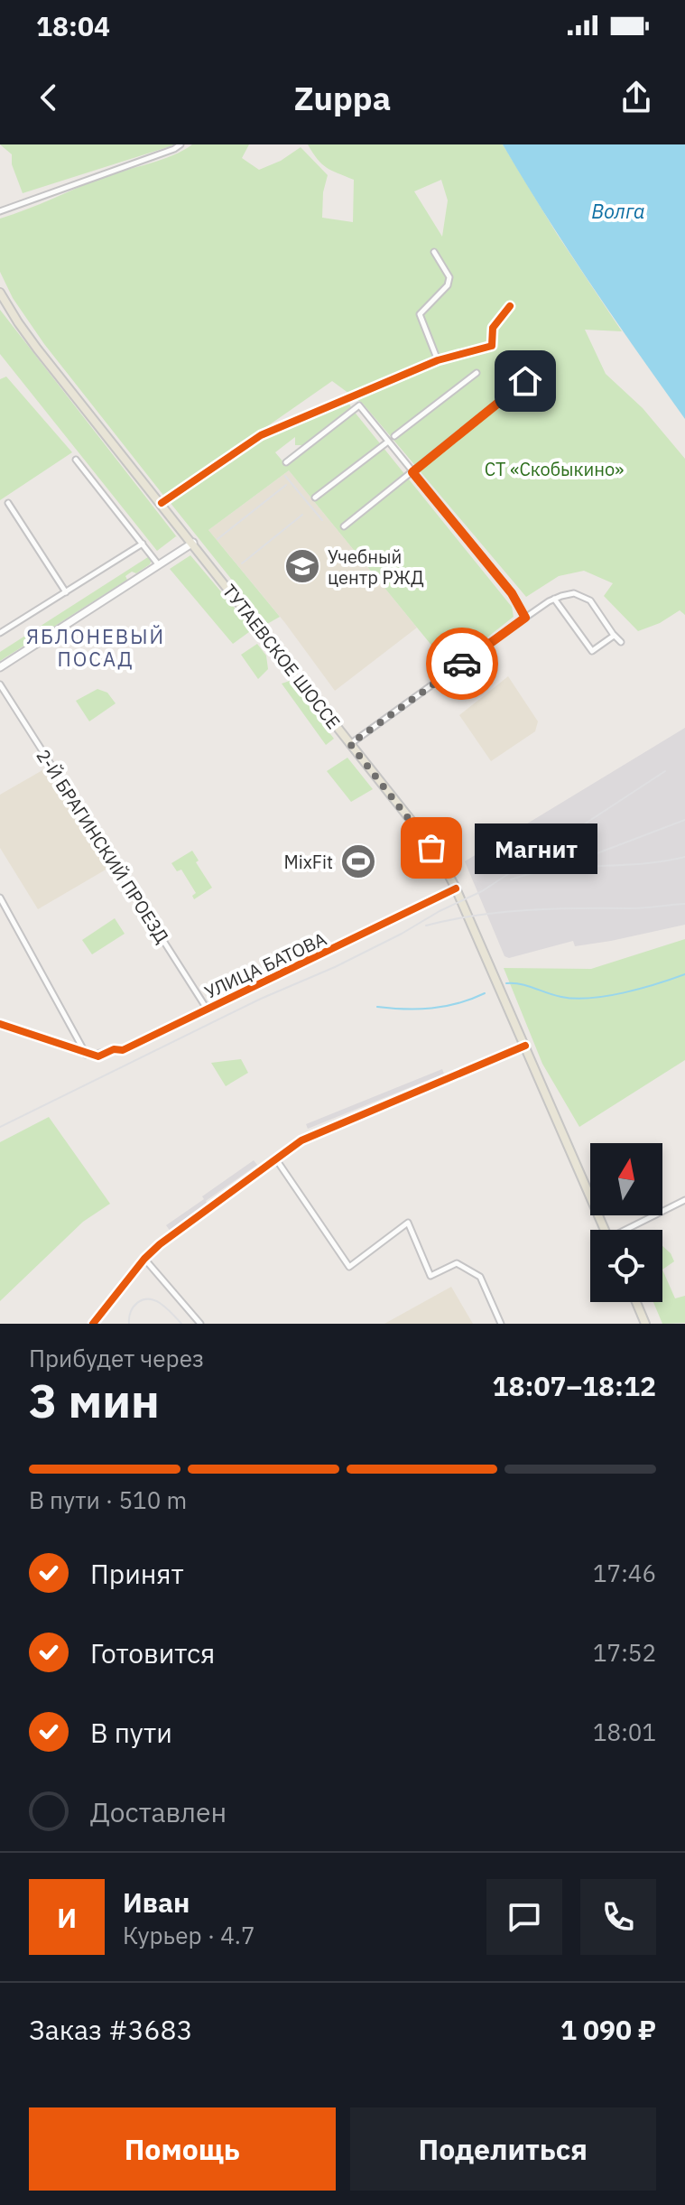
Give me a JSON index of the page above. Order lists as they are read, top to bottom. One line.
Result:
{"streets":{"main road":["ТУТАЕВСКОЕ ШОССЕ"],"street":["2-Й БРАГИНСКИЙ ПРОЕЗД","УЛИЦА БАТОВА"]},"crossings":[["ТУТАЕВСКОЕ ШОССЕ","УЛИЦА БАТОВА"],["2-Й БРАГИНСКИЙ ПРОЕЗД","УЛИЦА БАТОВА"]],"districts":["ЯБЛОНЕВЫЙ ПОСАД"],"water":["Волга"],"parks":["СТ «Скобыкино»"],"places":{"school or university":["Учебный центр РЖД"],"other":["Магнит"],"sports":["MixFit"]},"north":"top","page":{"status":"18:04","header":"Zuppa","bubble":"Магнит","heading":["3 мин","Прибудет через","18:07–18:12"],"panel":["Иван","Курьер · 4.7","Заказ #3683","1 090 ₽"],"bar":"В пути · 510 m","list":[["Принят","17:46"],["Готовится","17:52"],["В пути","18:01"],"Доставлен"],"round":"И","buttons":["Помощь","Поделиться"]}}
